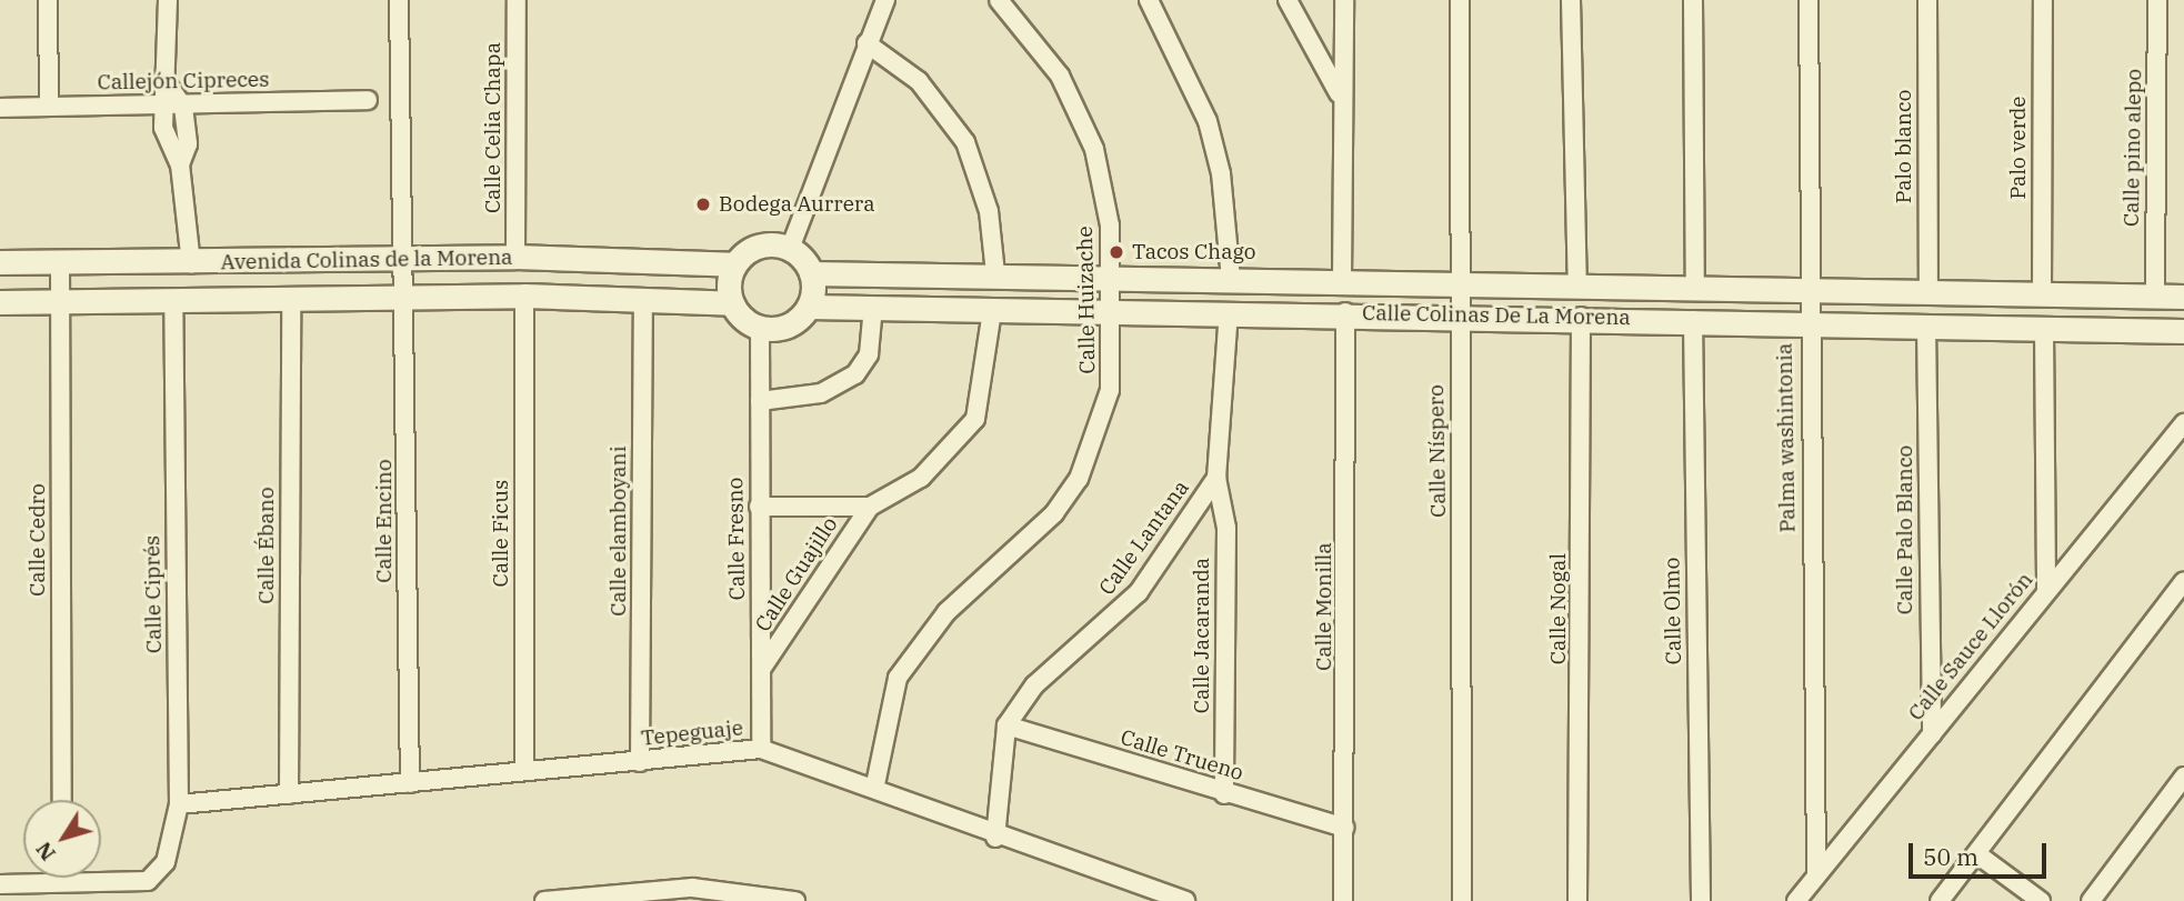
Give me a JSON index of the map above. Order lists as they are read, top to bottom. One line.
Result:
{"streets":{"street":["Callejón Cipreces","Calle Celia Chapa","Palo blanco","Palo verde","Calle pino alepo","Avenida Colinas de la Morena","Calle Huizache","Calle Colinas De La Morena","Palma washintonia","Calle Níspero","Calle Encino","Calle Palo Blanco","Calle elamboyani","Calle Ficus","Calle Lantana","Calle Fresno","Calle Cedro","Calle Ébano","Calle Guajillo","Calle Ciprés","Calle Monilla","Calle Nogal","Calle Olmo","Calle Jacaranda","Calle Sauce Llorón","Tepeguaje","Calle Trueno"]},"crossings":[["Calle Celia Chapa","Avenida Colinas de la Morena"],["Palo blanco","Calle Colinas De La Morena"],["Palo verde","Calle Colinas De La Morena"],["Calle pino alepo","Calle Colinas De La Morena"],["Avenida Colinas de la Morena","Calle Colinas De La Morena"],["Avenida Colinas de la Morena","Calle Encino"],["Avenida Colinas de la Morena","Calle elamboyani"],["Avenida Colinas de la Morena","Calle Ficus"],["Avenida Colinas de la Morena","Calle Fresno"],["Avenida Colinas de la Morena","Calle Cedro"],["Avenida Colinas de la Morena","Calle Ébano"],["Avenida Colinas de la Morena","Calle Ciprés"],["Calle Huizache","Calle Colinas De La Morena"],["Calle Huizache","Tepeguaje"],["Calle Colinas De La Morena","Palma washintonia"],["Calle Colinas De La Morena","Calle Níspero"],["Calle Colinas De La Morena","Calle Palo Blanco"],["Calle Colinas De La Morena","Calle Lantana"],["Calle Colinas De La Morena","Calle Fresno"],["Calle Colinas De La Morena","Calle Guajillo"],["Calle Colinas De La Morena","Calle Monilla"],["Calle Colinas De La Morena","Calle Nogal"],["Calle Colinas De La Morena","Calle Olmo"],["Palma washintonia","Calle Sauce Llorón"],["Calle Encino","Tepeguaje"],["Calle Palo Blanco","Calle Sauce Llorón"],["Calle elamboyani","Tepeguaje"],["Calle Ficus","Tepeguaje"],["Calle Lantana","Calle Jacaranda"],["Calle Lantana","Tepeguaje"],["Calle Lantana","Calle Trueno"],["Calle Fresno","Calle Guajillo"],["Calle Fresno","Tepeguaje"],["Calle Ébano","Tepeguaje"],["Calle Ciprés","Tepeguaje"],["Calle Monilla","Calle Trueno"],["Calle Jacaranda","Calle Trueno"]],"places":["Bodega Aurrera","Tacos Chago"],"scale_bar":"50 m","north":"bottom left"}
